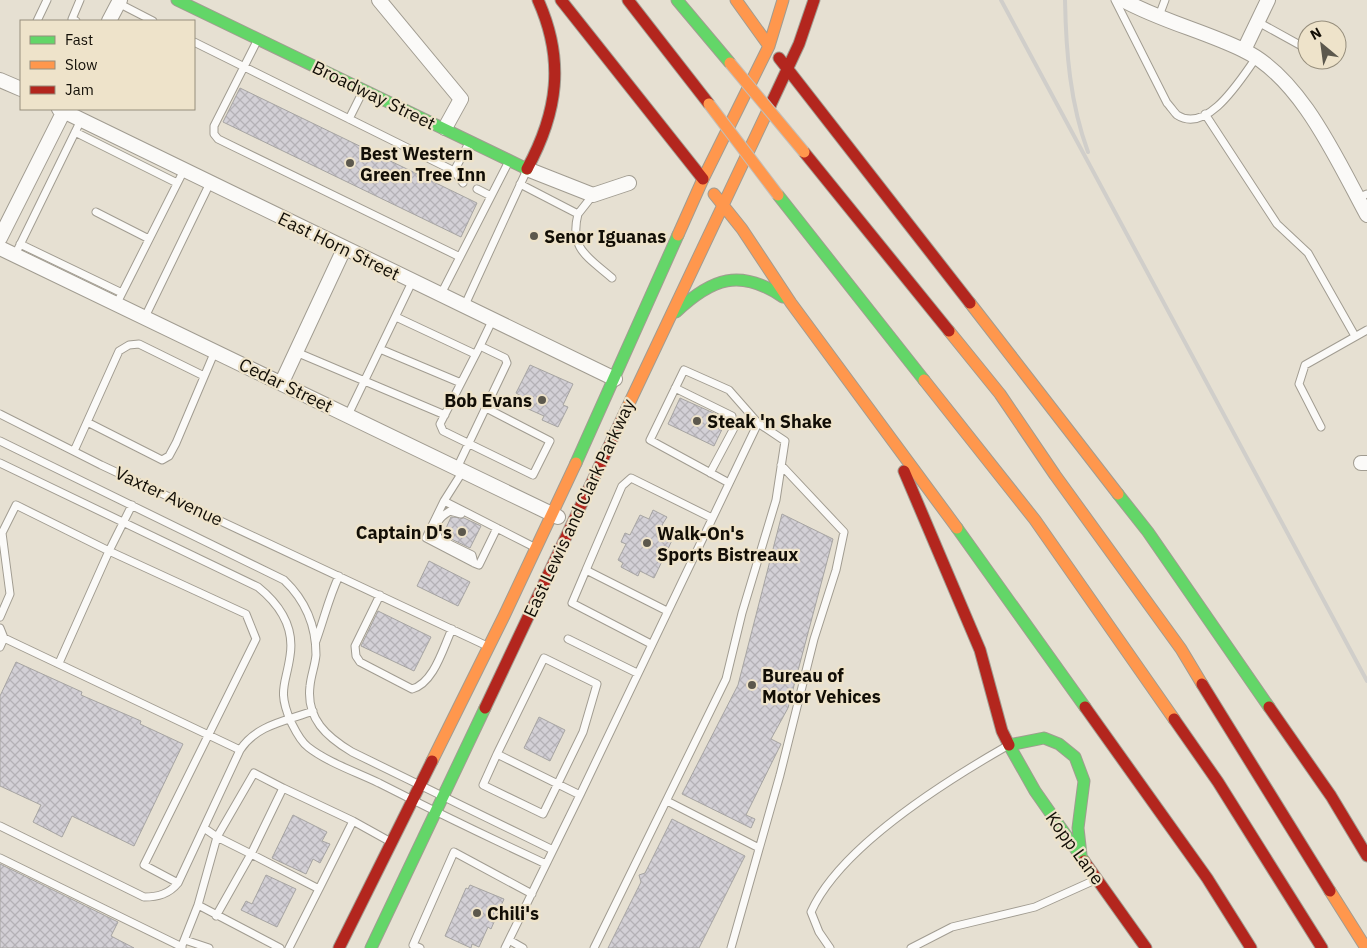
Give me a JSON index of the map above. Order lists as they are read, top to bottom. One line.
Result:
{"streets":{"main road":["Broadway Street","East Lewis and Clark Parkway","Kopp Lane"],"street":["East Horn Street","Cedar Street"],"lane":["Vaxter Avenue"]},"crossings":[["East Horn Street","East Lewis and Clark Parkway"],["Cedar Street","East Lewis and Clark Parkway"],["Vaxter Avenue","East Lewis and Clark Parkway"]],"places":["Best Western Green Tree Inn","Senor Iguanas","Bob Evans","Steak 'n Shake","Captain D's","Walk-On's Sports Bistreaux","Bureau of Motor Vehices","Chili's"],"legend":["Fast","Slow","Jam"],"north":"top left"}
